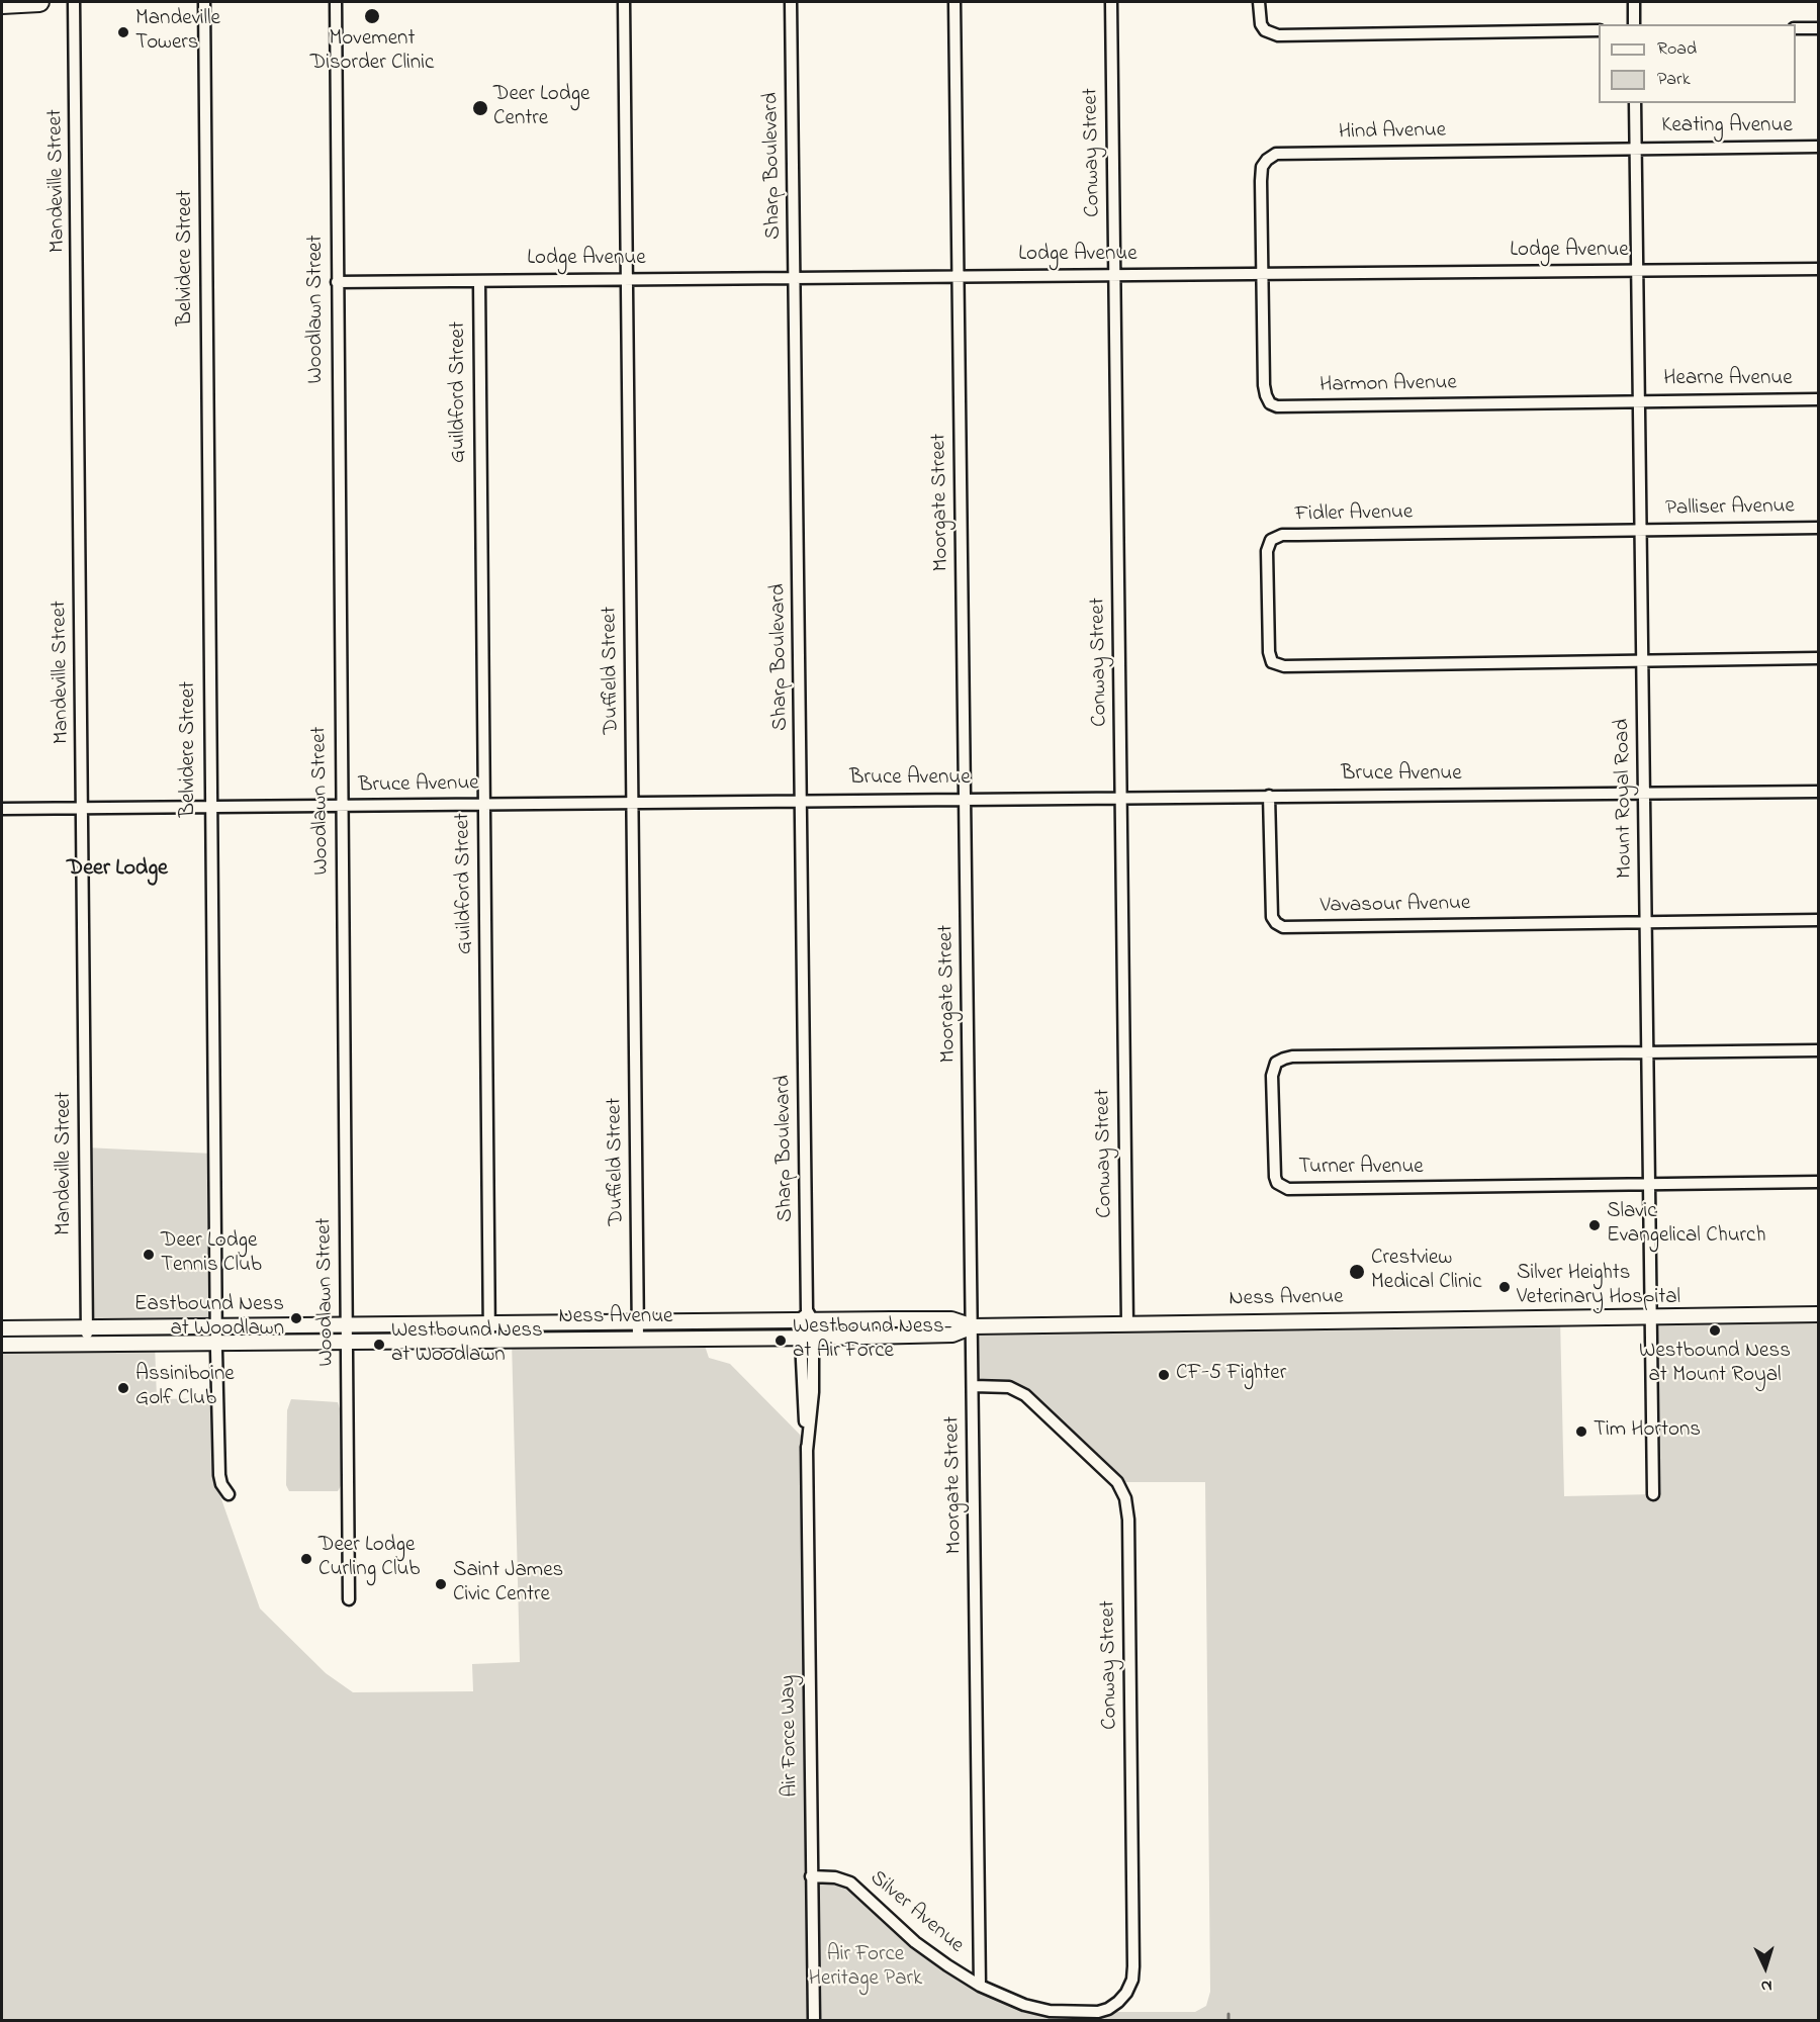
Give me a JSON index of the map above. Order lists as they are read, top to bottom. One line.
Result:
{"streets":{"main road":["Ness Avenue"],"street":["Keating Avenue","Hind Avenue","Conway Street","Sharp Boulevard","Mandeville Street","Lodge Avenue","Belvidere Street","Woodlawn Street","Hearne Avenue","Harmon Avenue","Guildford Street","Moorgate Street","Palliser Avenue","Fidler Avenue","Duffield Street","Bruce Avenue","Mount Royal Road","Vavasour Avenue","Turner Avenue","Air Force Way","Silver Avenue"]},"crossings":[["Keating Avenue","Hind Avenue"],["Keating Avenue","Mount Royal Road"],["Hind Avenue","Lodge Avenue"],["Hind Avenue","Harmon Avenue"],["Hind Avenue","Mount Royal Road"],["Conway Street","Lodge Avenue"],["Conway Street","Moorgate Street"],["Conway Street","Bruce Avenue"],["Conway Street","Ness Avenue"],["Conway Street","Silver Avenue"],["Sharp Boulevard","Lodge Avenue"],["Sharp Boulevard","Bruce Avenue"],["Sharp Boulevard","Ness Avenue"],["Sharp Boulevard","Air Force Way"],["Mandeville Street","Bruce Avenue"],["Mandeville Street","Ness Avenue"],["Lodge Avenue","Woodlawn Street"],["Lodge Avenue","Harmon Avenue"],["Lodge Avenue","Guildford Street"],["Lodge Avenue","Moorgate Street"],["Lodge Avenue","Duffield Street"],["Lodge Avenue","Mount Royal Road"],["Belvidere Street","Bruce Avenue"],["Belvidere Street","Ness Avenue"],["Woodlawn Street","Bruce Avenue"],["Woodlawn Street","Ness Avenue"],["Hearne Avenue","Harmon Avenue"],["Hearne Avenue","Mount Royal Road"],["Harmon Avenue","Mount Royal Road"],["Guildford Street","Bruce Avenue"],["Guildford Street","Ness Avenue"],["Moorgate Street","Bruce Avenue"],["Moorgate Street","Ness Avenue"],["Moorgate Street","Silver Avenue"],["Palliser Avenue","Fidler Avenue"],["Palliser Avenue","Mount Royal Road"],["Fidler Avenue","Mount Royal Road"],["Duffield Street","Bruce Avenue"],["Duffield Street","Ness Avenue"],["Bruce Avenue","Mount Royal Road"],["Bruce Avenue","Vavasour Avenue"],["Mount Royal Road","Vavasour Avenue"],["Mount Royal Road","Turner Avenue"],["Mount Royal Road","Ness Avenue"],["Ness Avenue","Air Force Way"],["Air Force Way","Silver Avenue"]],"districts":["Deer Lodge"],"parks":["Air Force Heritage Park"],"places":["Movement Disorder Clinic","Mandeville Towers","Deer Lodge Centre","Slavic Evangelical Church","Deer Lodge Tennis Club","Crestview Medical Clinic","Silver Heights Veterinary Hospital","Eastbound Ness at Woodlawn","Westbound Ness at Mount Royal","Westbound Ness at Air Force","Westbound Ness at Woodlawn","CF-5 Fighter","Assiniboine Golf Club","Tim Hortons","Deer Lodge Curling Club","Saint James Civic Centre"],"legend":["Road","Park"],"north":"bottom"}
